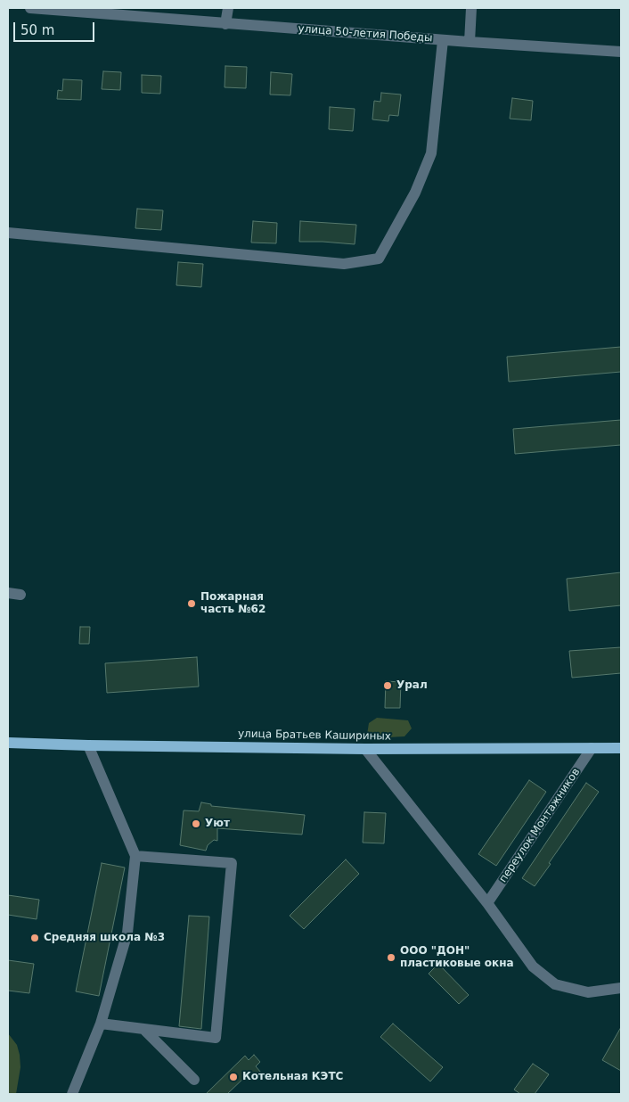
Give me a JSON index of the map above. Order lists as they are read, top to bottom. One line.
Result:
{"streets":{"main road":["улица Братьев Кашириных"],"street":["улица 50-летия Победы","переулок Монтажников"]},"crossings":[["улица Братьев Кашириных","переулок Монтажников"]],"places":["Пожарная часть №62","Урал","Уют","Средняя школа №3","ООО \"ДОН\" пластиковые окна","Котельная КЭТС"],"scale_bar":"50 m"}
